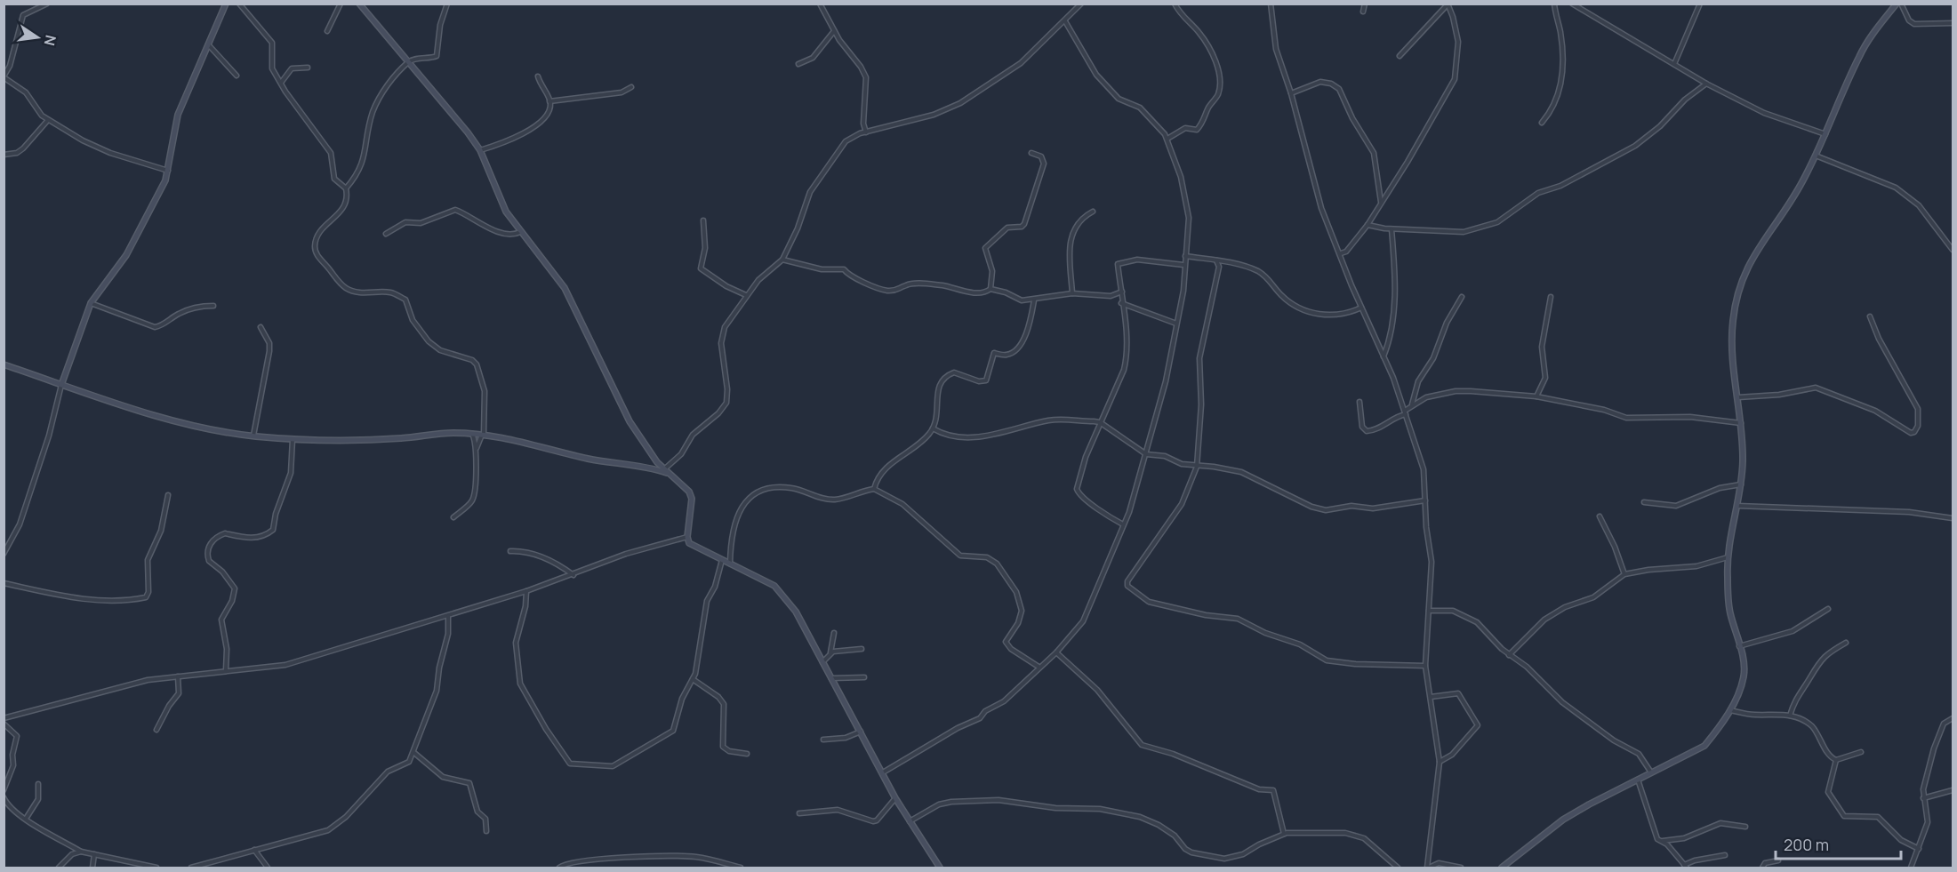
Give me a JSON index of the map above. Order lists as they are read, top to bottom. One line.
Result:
{"scale_bar":"200 m","north":"right"}
